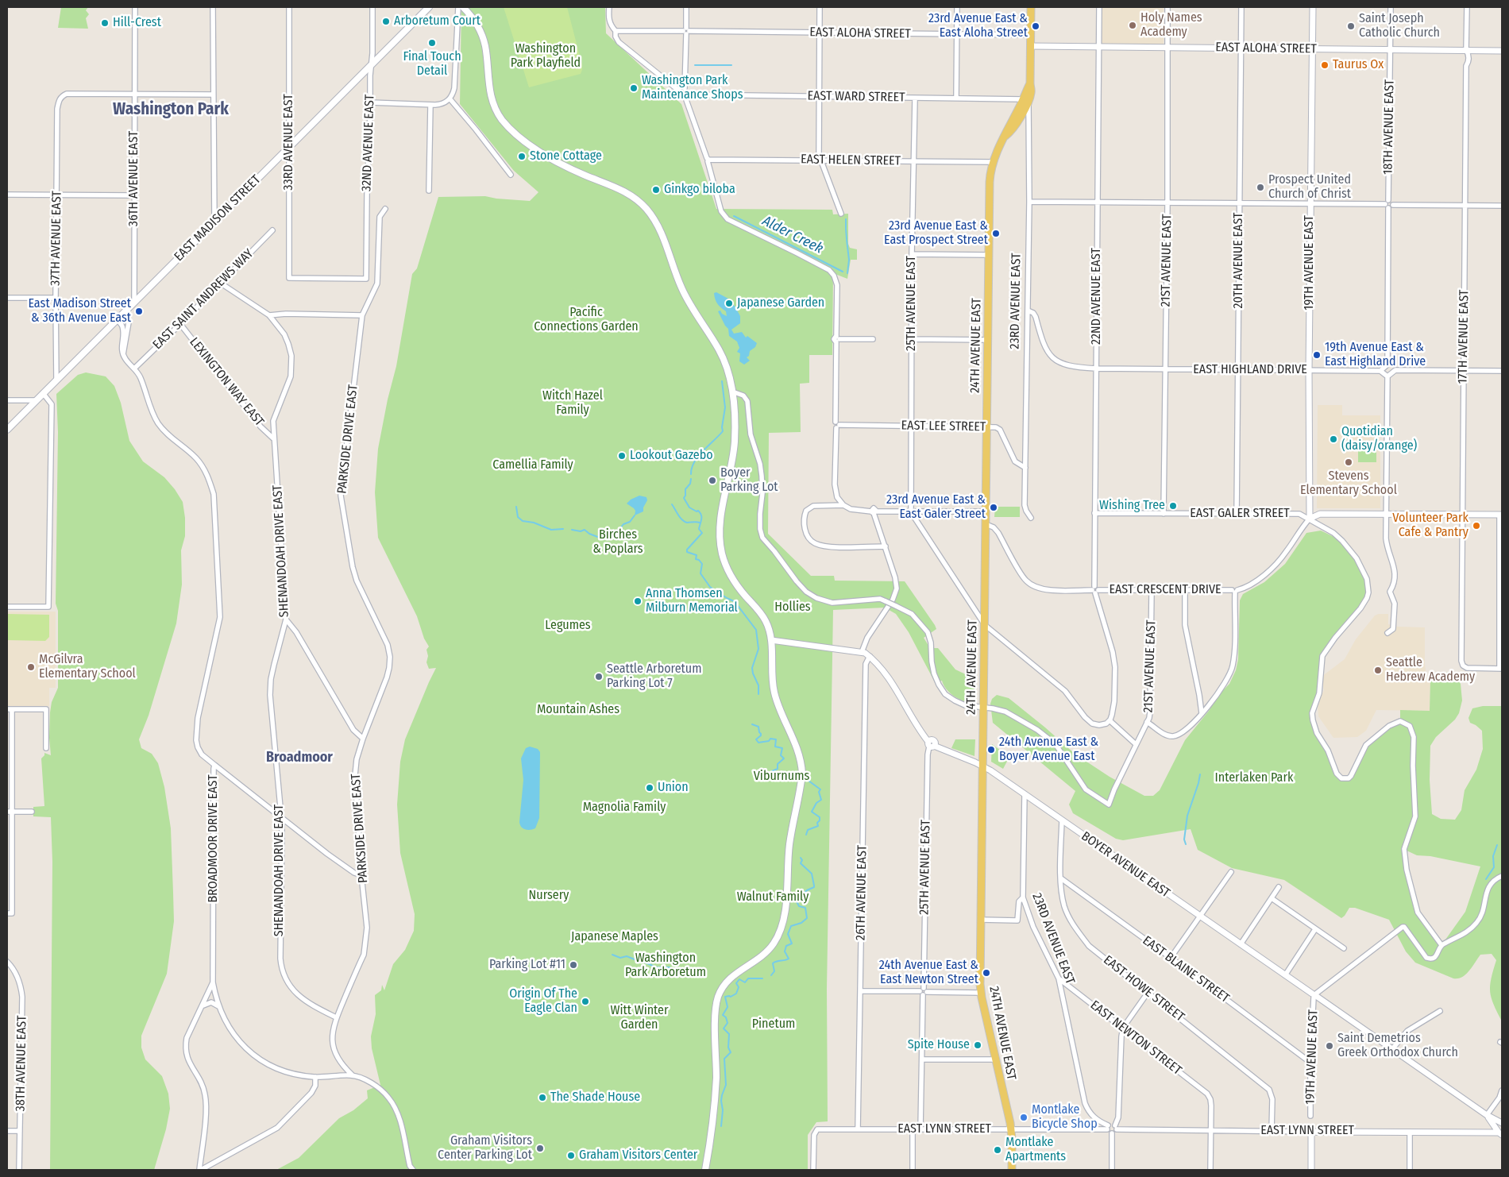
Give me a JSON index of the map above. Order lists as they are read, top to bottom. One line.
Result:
{"streets":{"main road":["EAST MADISON STREET","23RD AVENUE EAST","24TH AVENUE EAST"],"street":["EAST ALOHA STREET","EAST WARD STREET","18TH AVENUE EAST","33RD AVENUE EAST","32ND AVENUE EAST","EAST HELEN STREET","36TH AVENUE EAST","37TH AVENUE EAST","21ST AVENUE EAST","20TH AVENUE EAST","19TH AVENUE EAST","22ND AVENUE EAST","EAST SAINT ANDREWS WAY","25TH AVENUE EAST","17TH AVENUE EAST","EAST HIGHLAND DRIVE","LEXINGTON WAY EAST","EAST LEE STREET","PARKSIDE DRIVE EAST","EAST GALER STREET","SHENANDOAH DRIVE EAST","EAST CRESCENT DRIVE","BROADMOOR DRIVE EAST","BOYER AVENUE EAST","26TH AVENUE EAST","EAST BLAINE STREET","EAST HOWE STREET","EAST NEWTON STREET","38TH AVENUE EAST","EAST LYNN STREET"]},"crossings":[["EAST ALOHA STREET","18TH AVENUE EAST"],["EAST ALOHA STREET","21ST AVENUE EAST"],["EAST ALOHA STREET","20TH AVENUE EAST"],["EAST ALOHA STREET","19TH AVENUE EAST"],["EAST ALOHA STREET","22ND AVENUE EAST"],["EAST ALOHA STREET","23RD AVENUE EAST"],["EAST ALOHA STREET","17TH AVENUE EAST"],["EAST WARD STREET","23RD AVENUE EAST"],["EAST WARD STREET","25TH AVENUE EAST"],["EAST WARD STREET","24TH AVENUE EAST"],["18TH AVENUE EAST","EAST HIGHLAND DRIVE"],["33RD AVENUE EAST","32ND AVENUE EAST"],["33RD AVENUE EAST","EAST MADISON STREET"],["32ND AVENUE EAST","EAST MADISON STREET"],["EAST HELEN STREET","25TH AVENUE EAST"],["EAST HELEN STREET","24TH AVENUE EAST"],["36TH AVENUE EAST","EAST MADISON STREET"],["36TH AVENUE EAST","37TH AVENUE EAST"],["EAST MADISON STREET","37TH AVENUE EAST"],["21ST AVENUE EAST","24TH AVENUE EAST"],["21ST AVENUE EAST","EAST HIGHLAND DRIVE"],["21ST AVENUE EAST","EAST GALER STREET"],["21ST AVENUE EAST","EAST CRESCENT DRIVE"],["20TH AVENUE EAST","EAST HIGHLAND DRIVE"],["20TH AVENUE EAST","EAST GALER STREET"],["19TH AVENUE EAST","EAST HIGHLAND DRIVE"],["19TH AVENUE EAST","EAST GALER STREET"],["19TH AVENUE EAST","EAST CRESCENT DRIVE"],["19TH AVENUE EAST","BOYER AVENUE EAST"],["19TH AVENUE EAST","EAST BLAINE STREET"],["22ND AVENUE EAST","EAST HIGHLAND DRIVE"],["22ND AVENUE EAST","EAST GALER STREET"],["22ND AVENUE EAST","EAST CRESCENT DRIVE"],["EAST SAINT ANDREWS WAY","LEXINGTON WAY EAST"],["EAST SAINT ANDREWS WAY","SHENANDOAH DRIVE EAST"],["EAST SAINT ANDREWS WAY","BROADMOOR DRIVE EAST"],["23RD AVENUE EAST","24TH AVENUE EAST"],["23RD AVENUE EAST","EAST HIGHLAND DRIVE"],["23RD AVENUE EAST","EAST LEE STREET"],["23RD AVENUE EAST","BOYER AVENUE EAST"],["23RD AVENUE EAST","EAST NEWTON STREET"],["23RD AVENUE EAST","EAST LYNN STREET"],["25TH AVENUE EAST","EAST LEE STREET"],["25TH AVENUE EAST","BOYER AVENUE EAST"],["25TH AVENUE EAST","EAST LYNN STREET"],["17TH AVENUE EAST","EAST GALER STREET"],["24TH AVENUE EAST","EAST LEE STREET"],["24TH AVENUE EAST","EAST CRESCENT DRIVE"],["24TH AVENUE EAST","BOYER AVENUE EAST"],["24TH AVENUE EAST","EAST LYNN STREET"],["LEXINGTON WAY EAST","SHENANDOAH DRIVE EAST"],["PARKSIDE DRIVE EAST","SHENANDOAH DRIVE EAST"],["PARKSIDE DRIVE EAST","BROADMOOR DRIVE EAST"],["EAST GALER STREET","EAST CRESCENT DRIVE"],["BOYER AVENUE EAST","EAST HOWE STREET"],["BOYER AVENUE EAST","EAST LYNN STREET"],["26TH AVENUE EAST","EAST LYNN STREET"],["EAST BLAINE STREET","EAST HOWE STREET"],["EAST HOWE STREET","EAST LYNN STREET"],["EAST NEWTON STREET","EAST LYNN STREET"]],"districts":["Washington Park","Broadmoor"],"water":["Alder Creek"],"parks":["Washington Park Playfield","Pacific Connections Garden","Witch Hazel Family","Camellia Family","Birches & Poplars","Hollies","Legumes","Mountain Ashes","Viburnums","Interlaken Park","Magnolia Family","Nursery","Walnut Family","Japanese Maples","Washington Park Arboretum","Witt Winter Garden","Pinetum"],"places":["Arboretum Court","Hill-Crest","Holy Names Academy","23rd Avenue East & East Aloha Street","Saint Joseph Catholic Church","Final Touch Detail","Taurus Ox","Washington Park Maintenance Shops","Stone Cottage","Prospect United Church of Christ","Ginkgo biloba","23rd Avenue East & East Prospect Street","Japanese Garden","East Madison Street & 36th Avenue East","19th Avenue East & East Highland Drive","Quotidian (daisy/orange)","Lookout Gazebo","Stevens Elementary School","Boyer Parking Lot","Wishing Tree","23rd Avenue East & East Galer Street","Volunteer Park Cafe & Pantry","Anna Thomsen Milburn Memorial","McGilvra Elementary School","Seattle Hebrew Academy","Seattle Arboretum Parking Lot 7","24th Avenue East & Boyer Avenue East","Union","Parking Lot #11","24th Avenue East & East Newton Street","Origin Of The Eagle Clan","Spite House","Saint Demetrios Greek Orthodox Church","The Shade House","Montlake Bicycle Shop","Graham Visitors Center Parking Lot","Montlake Apartments","Graham Visitors Center"]}
